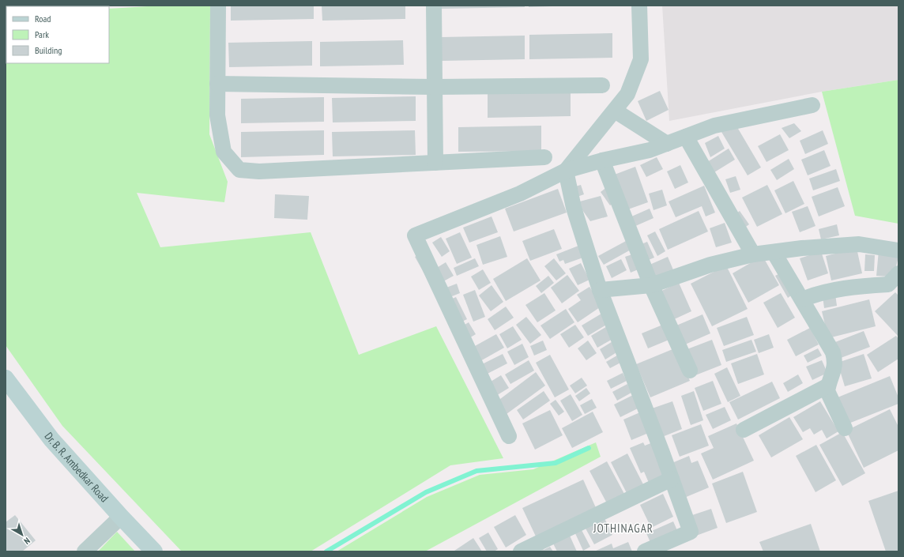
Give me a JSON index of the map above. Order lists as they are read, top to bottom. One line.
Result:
{"streets":{"street":["Dr. B. R. Ambedkar Road"]},"districts":["JOTHINAGAR"],"legend":["Road","Park","Building"],"north":"bottom right"}
